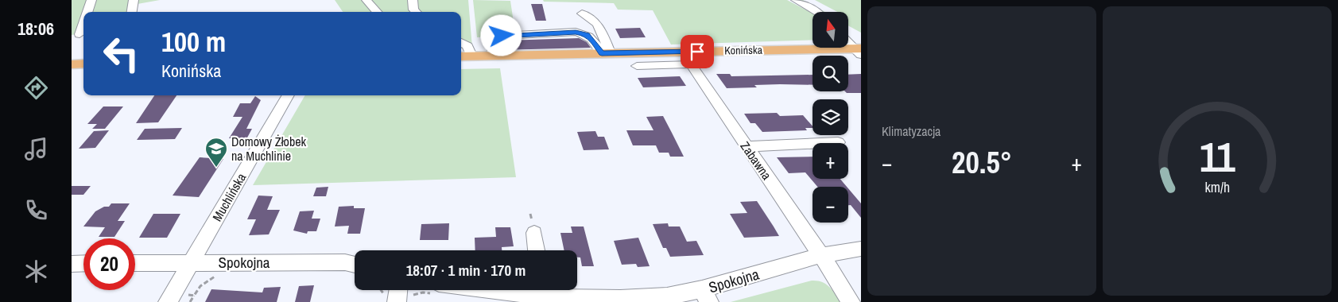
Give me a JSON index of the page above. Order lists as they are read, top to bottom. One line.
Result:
{"streets":{"main road":["Konińska"],"street":["Zabawna","Muchlińska","Spokojna"]},"crossings":[["Zabawna","Spokojna"],["Muchlińska","Spokojna"]],"places":{"school or university":["Domowy Żłobek na Muchlinie"]},"north":"top","page":{"tabs":"18:06","tile":"Klimatyzacja","map_buttons":["+","−"],"turn":["100 m","Konińska"],"heat":["−","20.5°","+"],"limit":"20","trip":"18:07 · 1 min · 170 m","gauge":["11","km/h"]}}
